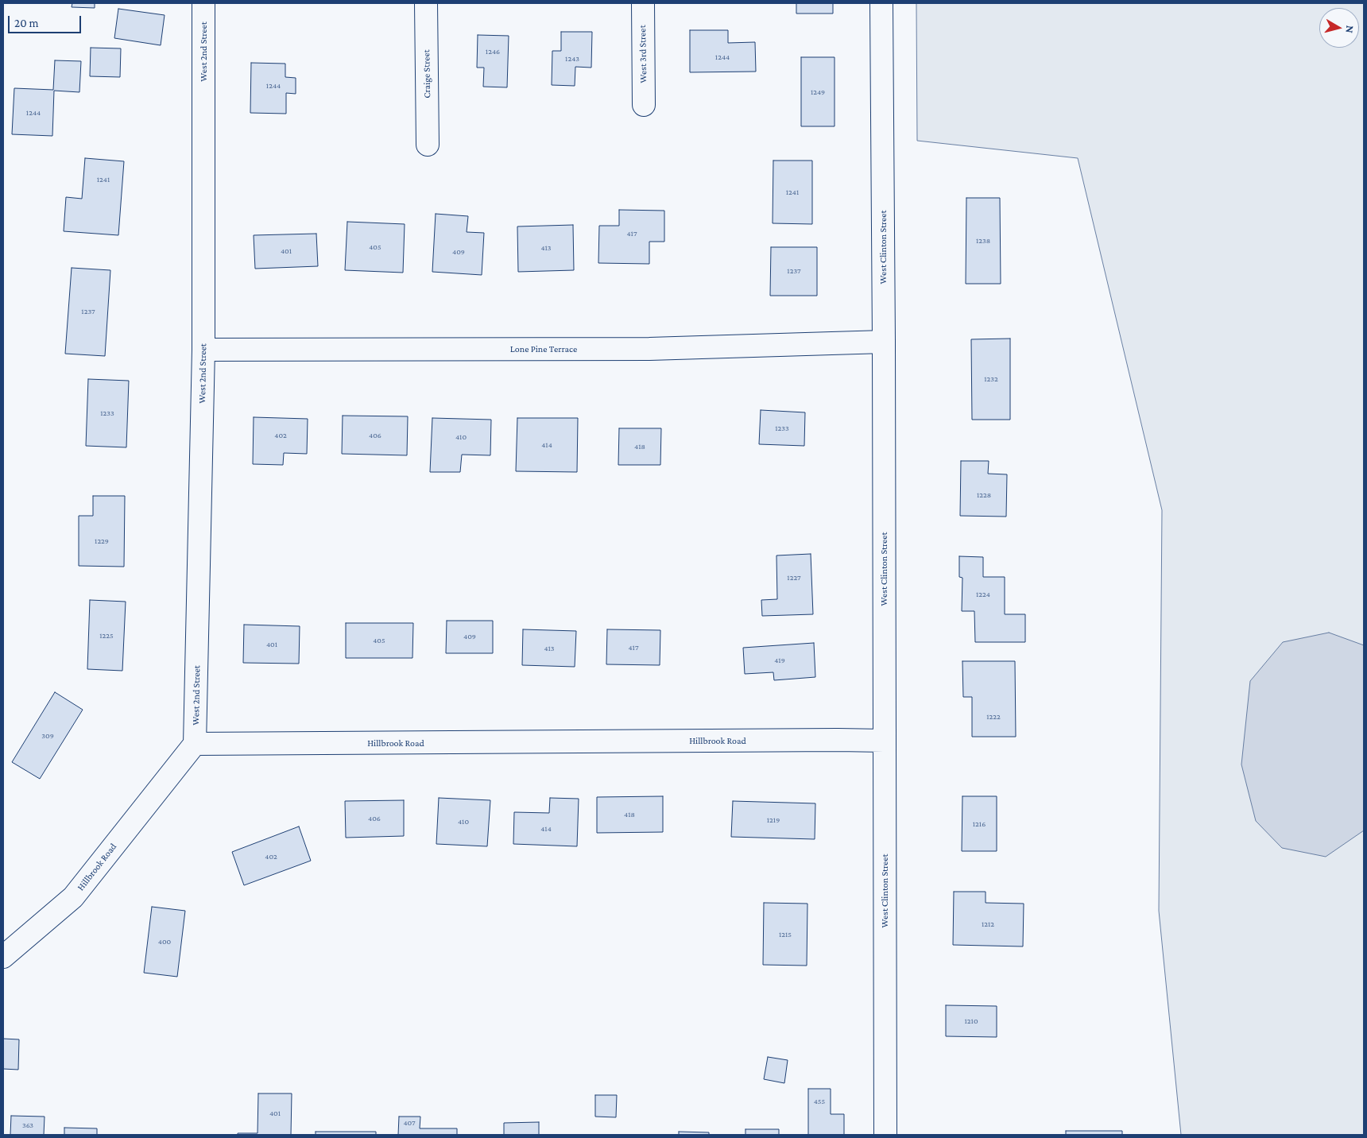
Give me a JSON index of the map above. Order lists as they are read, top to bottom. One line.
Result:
{"streets":{"street":["West 2nd Street","West 3rd Street","Craige Street","West Clinton Street","Lone Pine Terrace","Hillbrook Road"]},"crossings":[["West 2nd Street","Lone Pine Terrace"],["West 2nd Street","Hillbrook Road"],["West Clinton Street","Lone Pine Terrace"],["West Clinton Street","Hillbrook Road"]],"house_numbers":["1246","1244","1243","1244","1249","1244","1241","1241","417","1238","405","413","401","409","1237","1237","1232","1233","1233","402","406","410","414","418","1228","1229","1227","1224","1225","409","405","401","417","413","419","1222","309","418","406","1219","410","1216","414","402","1212","1215","400","1210","455","401","407","363"],"scale_bar":"20 m","north":"right"}
